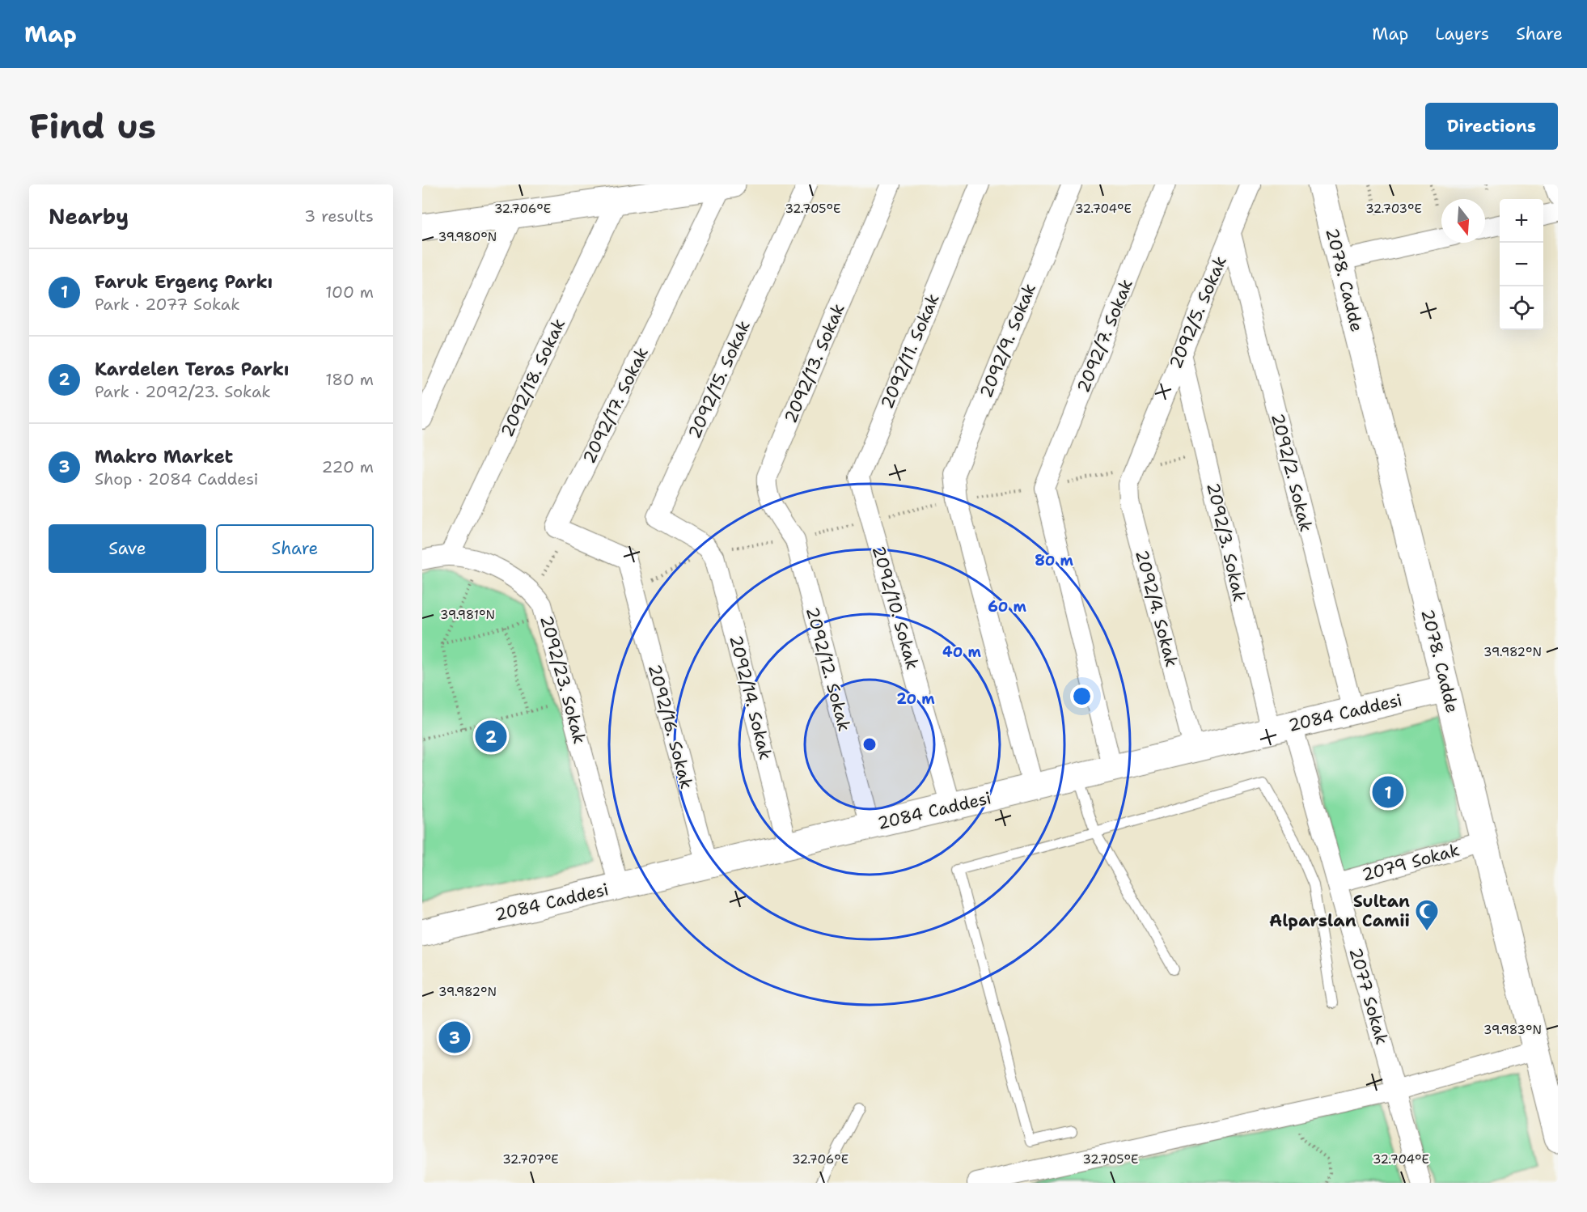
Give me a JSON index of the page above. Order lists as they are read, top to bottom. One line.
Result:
{"streets":{"street":["2078. Cadde","2092/5. Sokak","2092/7. Sokak","2092/9. Sokak","2092/11. Sokak","2092/13. Sokak","2092/18. Sokak","2092/15. Sokak","2092/17. Sokak","2092/2. Sokak","2092/3. Sokak","2092/10. Sokak","2092/4. Sokak","2092/12. Sokak","2092/23. Sokak","2092/14. Sokak","2084 Caddesi","2092/16. Sokak","2079 Sokak","2077 Sokak"]},"crossings":[["2078. Cadde","2084 Caddesi"],["2078. Cadde","2079 Sokak"],["2092/5. Sokak","2092/2. Sokak"],["2092/5. Sokak","2092/3. Sokak"],["2092/5. Sokak","2092/4. Sokak"],["2092/9. Sokak","2084 Caddesi"],["2092/11. Sokak","2092/10. Sokak"],["2092/13. Sokak","2092/12. Sokak"],["2092/18. Sokak","2092/23. Sokak"],["2092/15. Sokak","2092/14. Sokak"],["2092/2. Sokak","2084 Caddesi"],["2092/3. Sokak","2084 Caddesi"],["2092/3. Sokak","2077 Sokak"],["2092/10. Sokak","2084 Caddesi"],["2092/4. Sokak","2084 Caddesi"],["2092/12. Sokak","2084 Caddesi"],["2092/23. Sokak","2084 Caddesi"],["2092/14. Sokak","2084 Caddesi"],["2084 Caddesi","2092/16. Sokak"],["2084 Caddesi","2077 Sokak"],["2079 Sokak","2077 Sokak"]],"places":{"mosque":["Sultan Alparslan Camii"]},"north":"bottom","page":{"header":"Map","nav":["Map","Layers","Share"],"buttons":["Directions",["Save","Share"]],"title":"Find us","heading":["Nearby","3 results"],"map_buttons":["+","−"],"list":[{"mark":"1","name":"Faruk Ergenç Parkı","note":"Park · 2077 Sokak","value":"100 m"},{"mark":"2","name":"Kardelen Teras Parkı","note":"Park · 2092/23. Sokak","value":"180 m"},{"mark":"3","name":"Makro Market","note":"Shop · 2084 Caddesi","value":"220 m"}],"pins":["2","1","3"]},"coordinates":["32.706°E","32.705°E","32.704°E","32.703°E","39.980°N","39.981°N","39.982°N","39.983°N","32.707°E"],"rings":["80 m","60 m","40 m","20 m"]}
